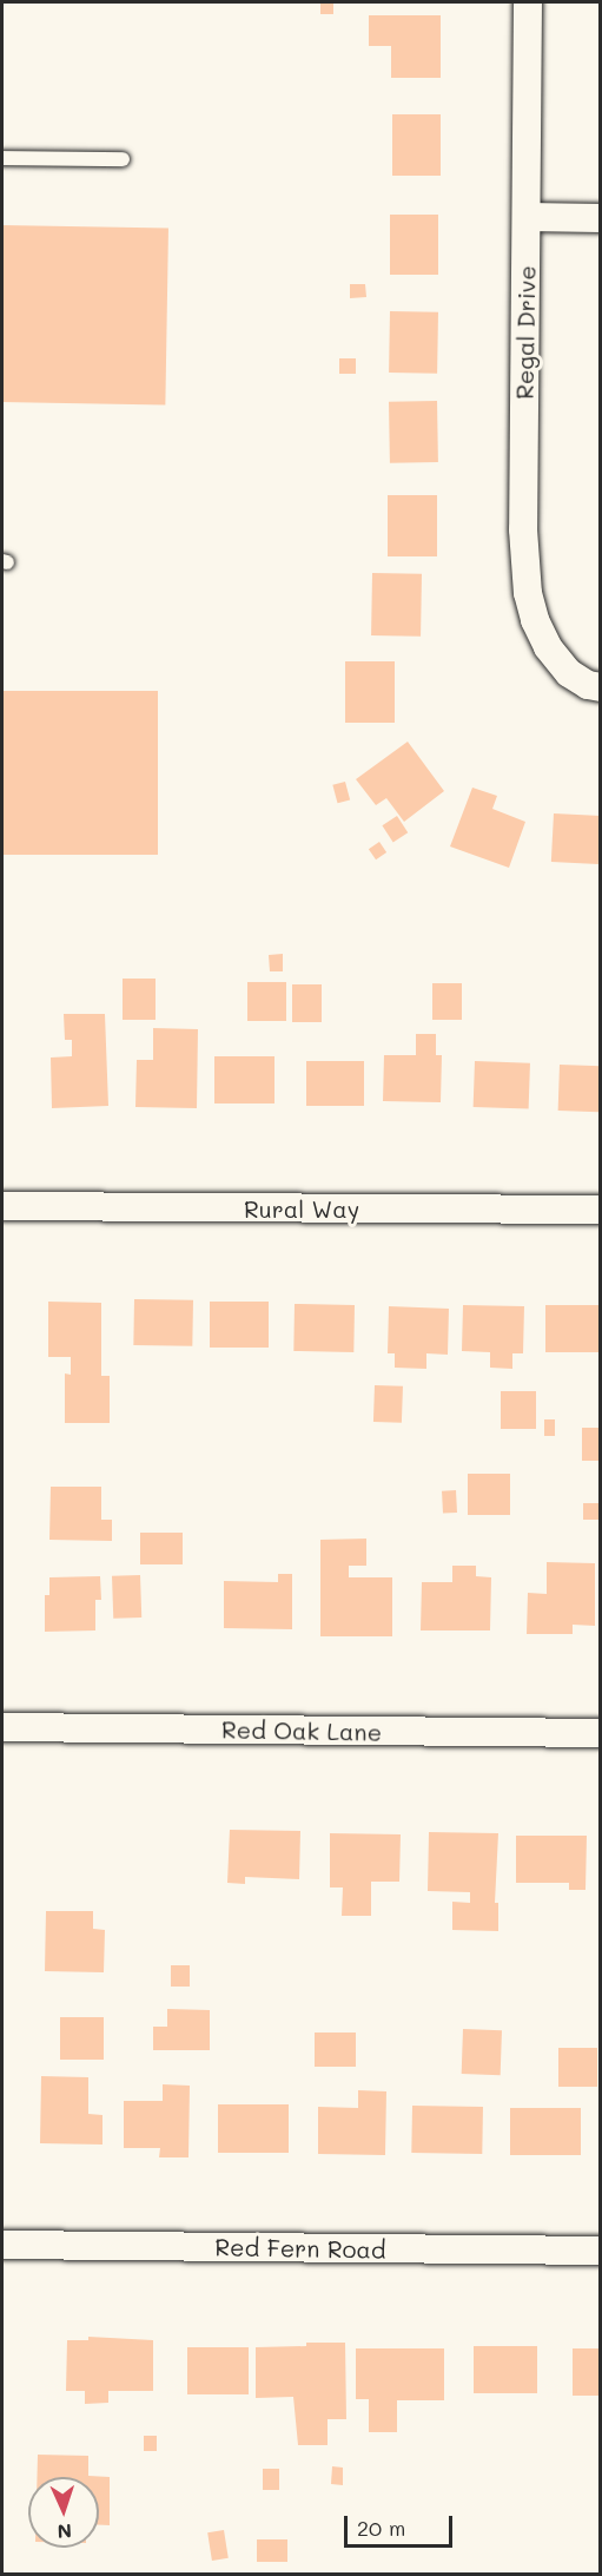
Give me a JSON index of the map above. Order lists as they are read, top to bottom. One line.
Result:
{"streets":{"street":["Regal Drive","Rural Way","Red Oak Lane","Red Fern Road"]},"scale_bar":"20 m","north":"bottom"}
